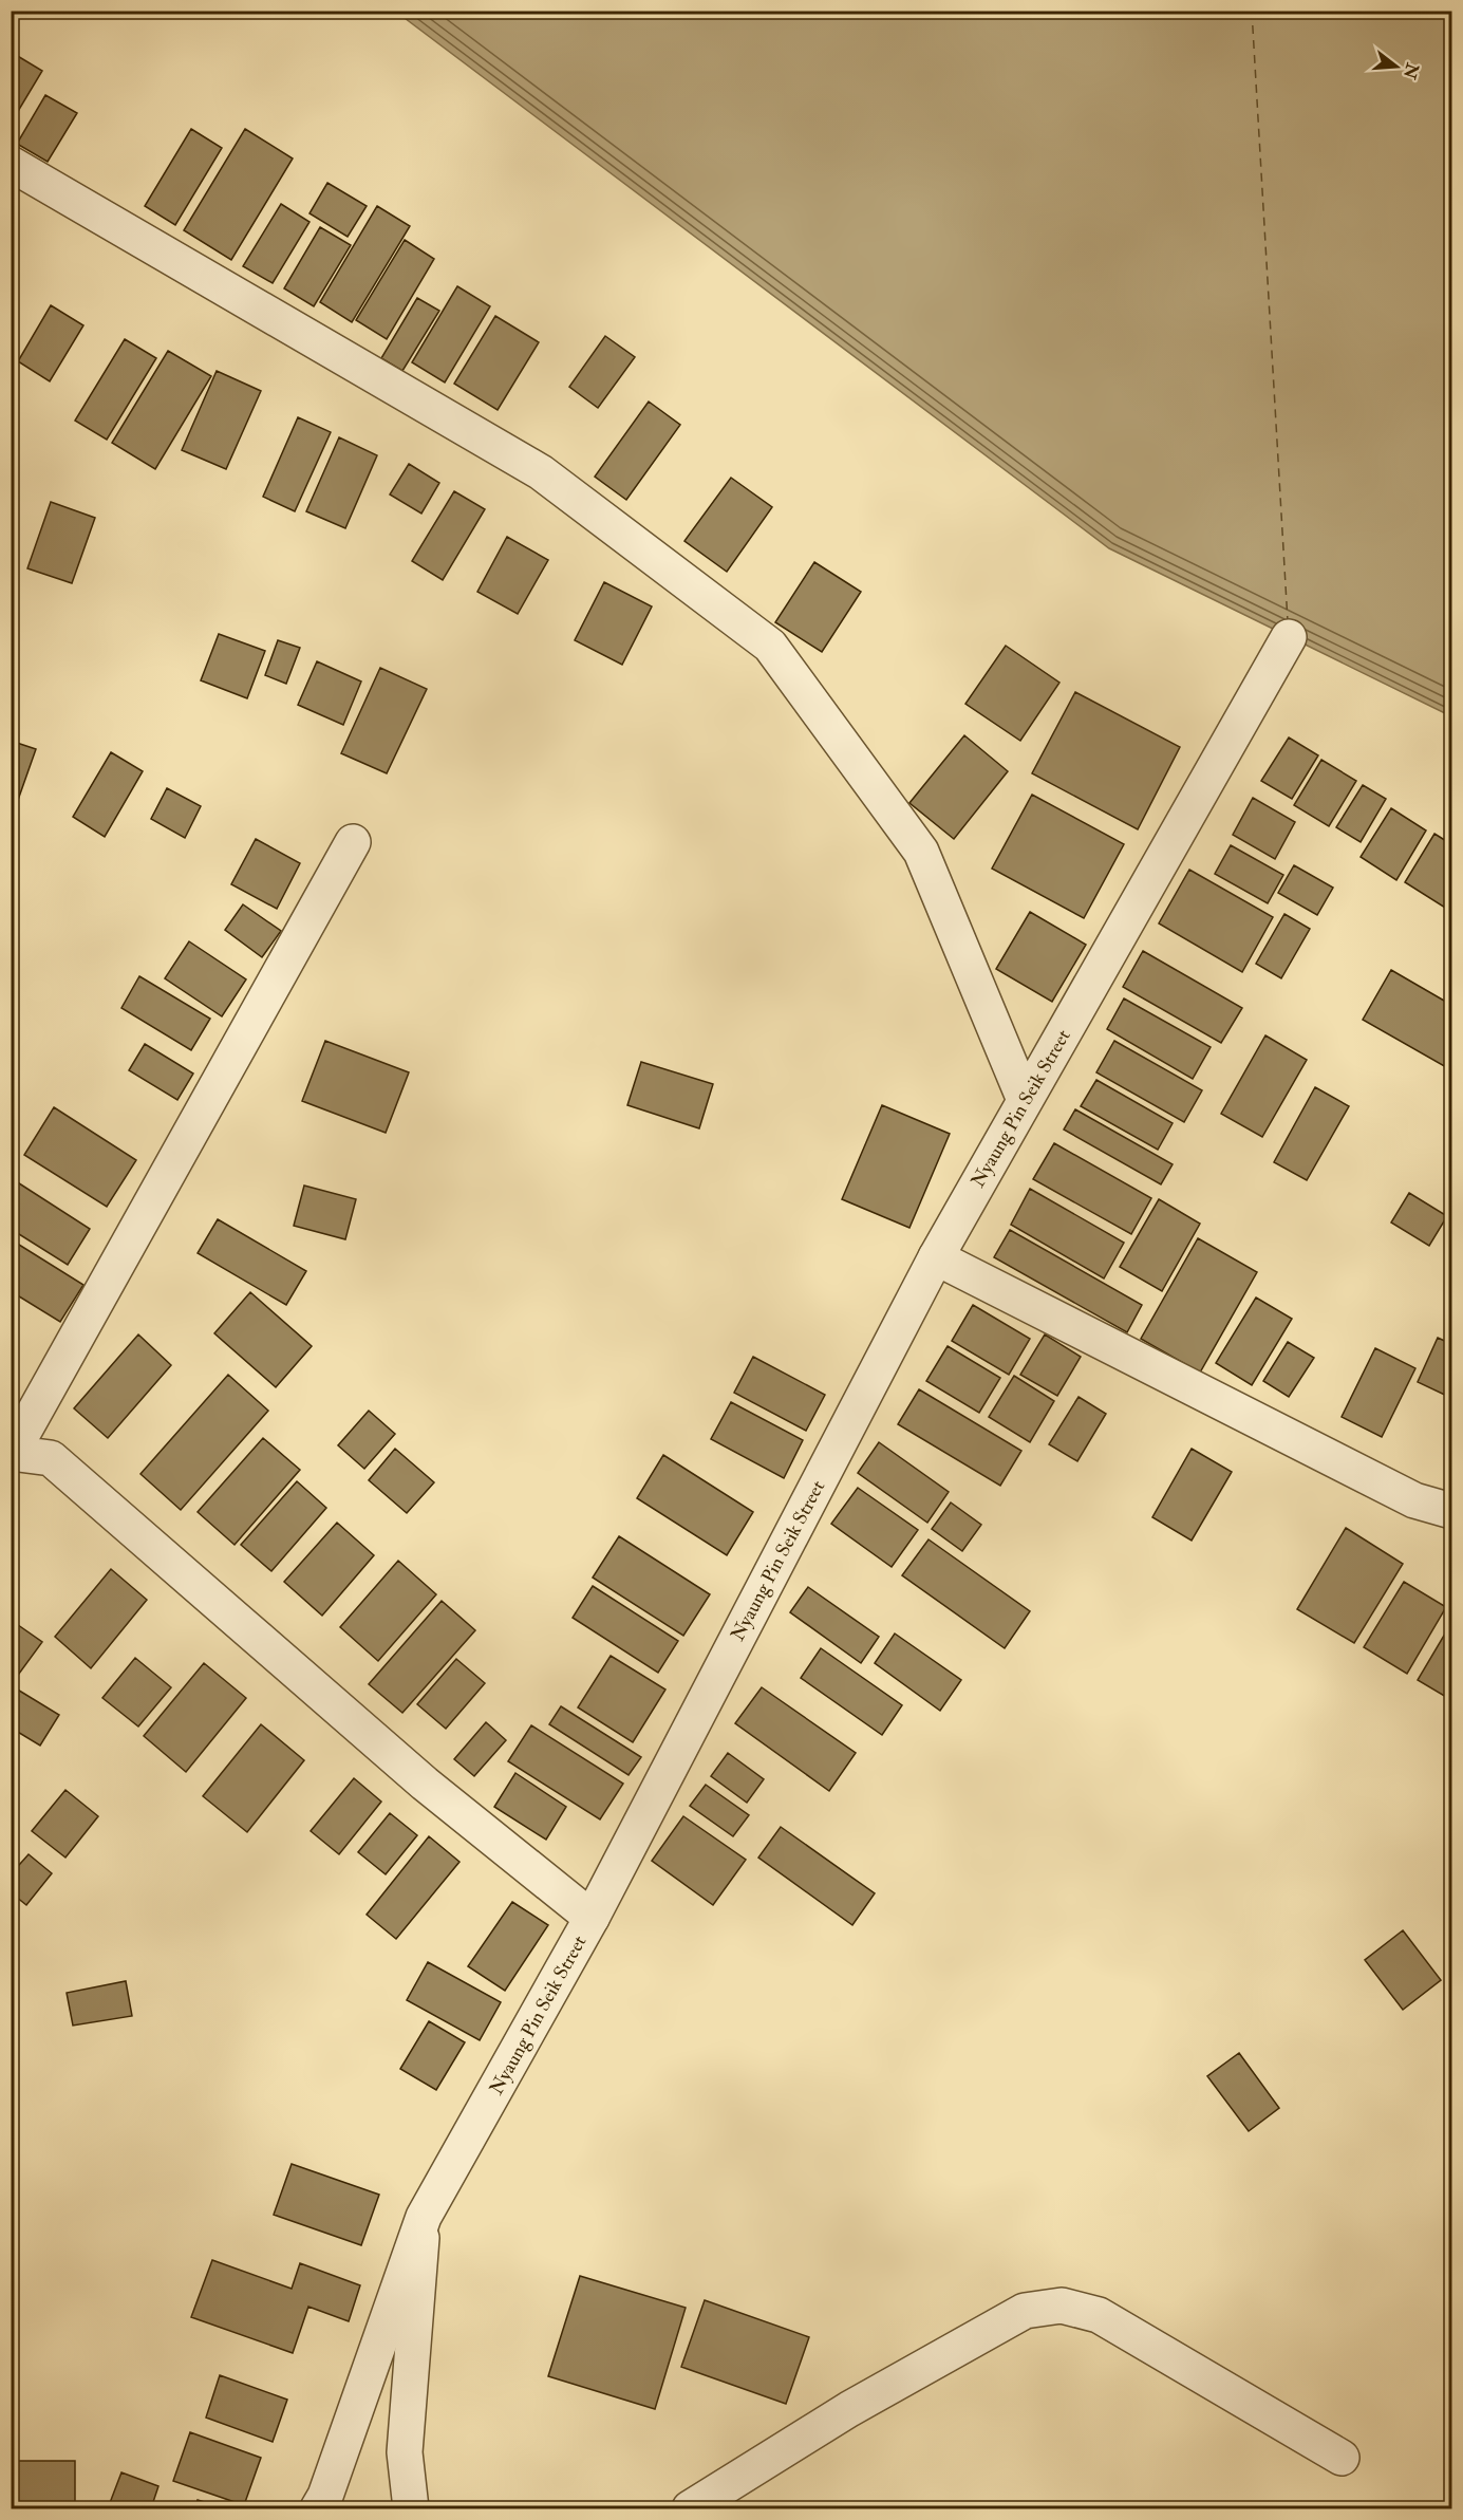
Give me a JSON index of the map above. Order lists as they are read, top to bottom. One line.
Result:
{"streets":{"street":["Nyaung Pin Seik Street"]},"north":"right"}
